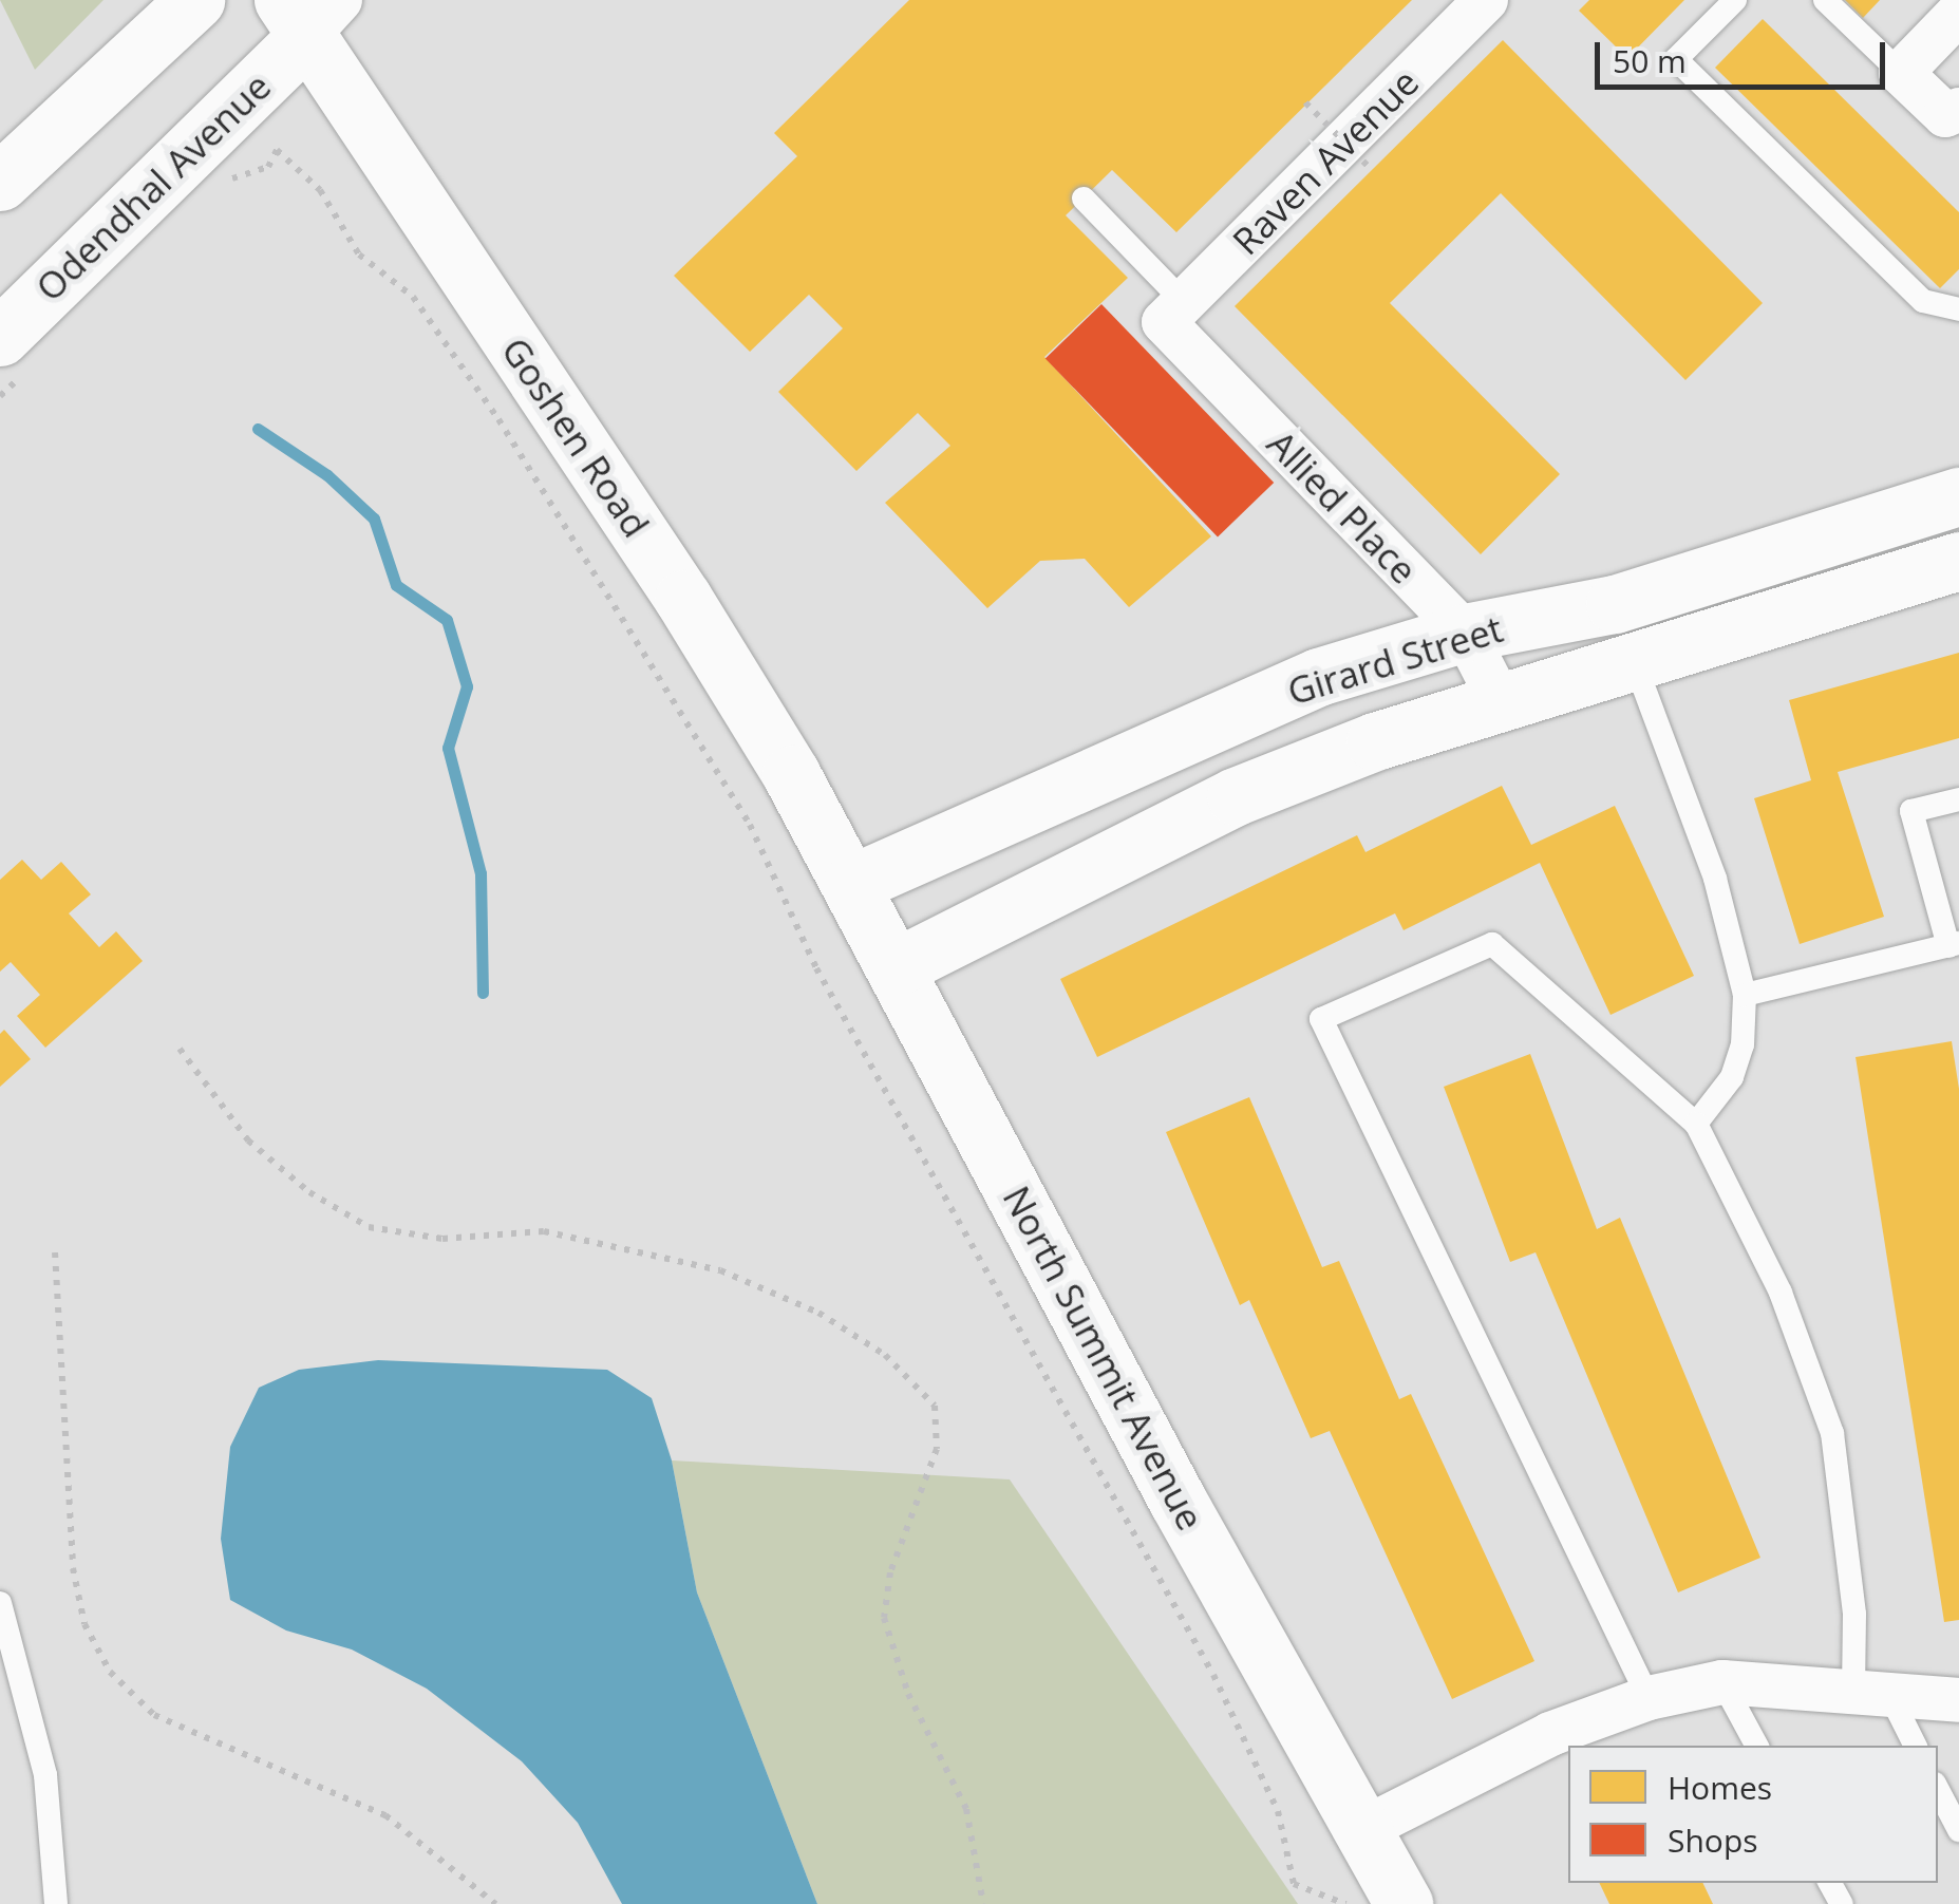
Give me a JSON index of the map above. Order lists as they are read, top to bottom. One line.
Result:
{"streets":{"street":["Raven Avenue","Odendhal Avenue","Goshen Road","Allied Place","Girard Street","North Summit Avenue"]},"crossings":[["Raven Avenue","Allied Place"],["Odendhal Avenue","Goshen Road"],["Goshen Road","Girard Street"],["Goshen Road","North Summit Avenue"],["Allied Place","Girard Street"],["Girard Street","North Summit Avenue"]],"legend":["Homes","Shops"],"scale_bar":"50 m"}
